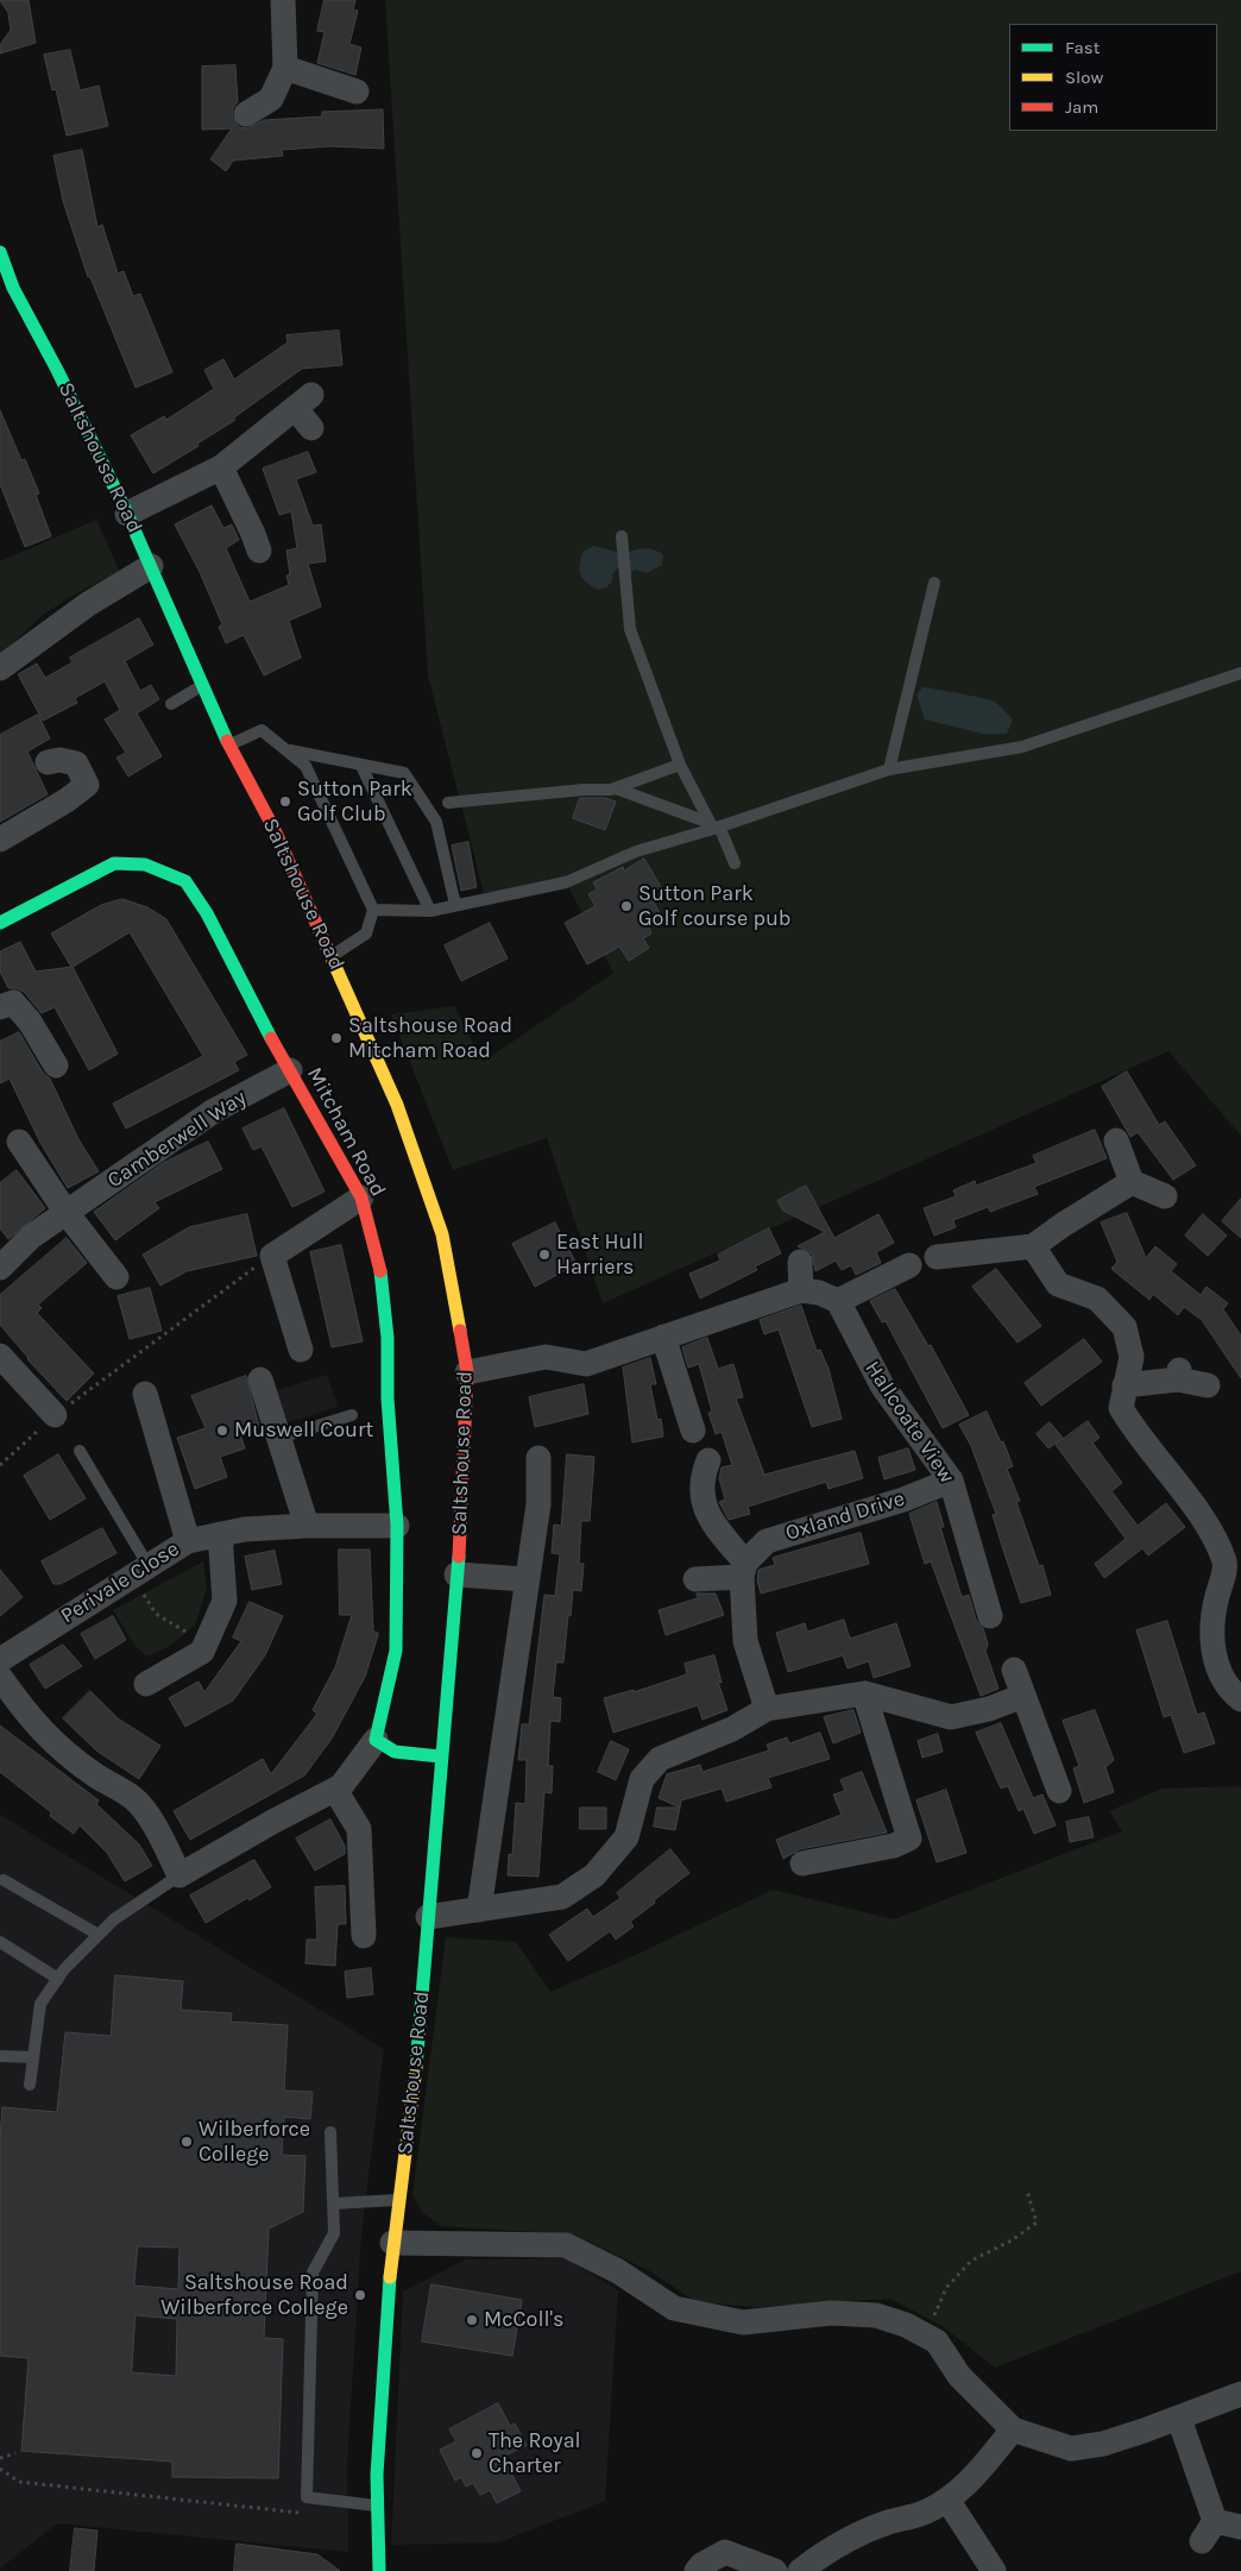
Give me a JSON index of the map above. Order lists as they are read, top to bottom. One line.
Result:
{"streets":{"main road":["Saltshouse Road","Mitcham Road"],"street":["Camberwell Way","Hallcoate View","Oxland Drive","Perivale Close"]},"crossings":[["Mitcham Road","Camberwell Way"],["Mitcham Road","Perivale Close"],["Hallcoate View","Oxland Drive"]],"places":["Sutton Park Golf Club","Sutton Park Golf course pub","Saltshouse Road Mitcham Road","East Hull Harriers","Muswell Court","Wilberforce College","Saltshouse Road Wilberforce College","McColl's","The Royal Charter"],"legend":["Fast","Slow","Jam"]}
